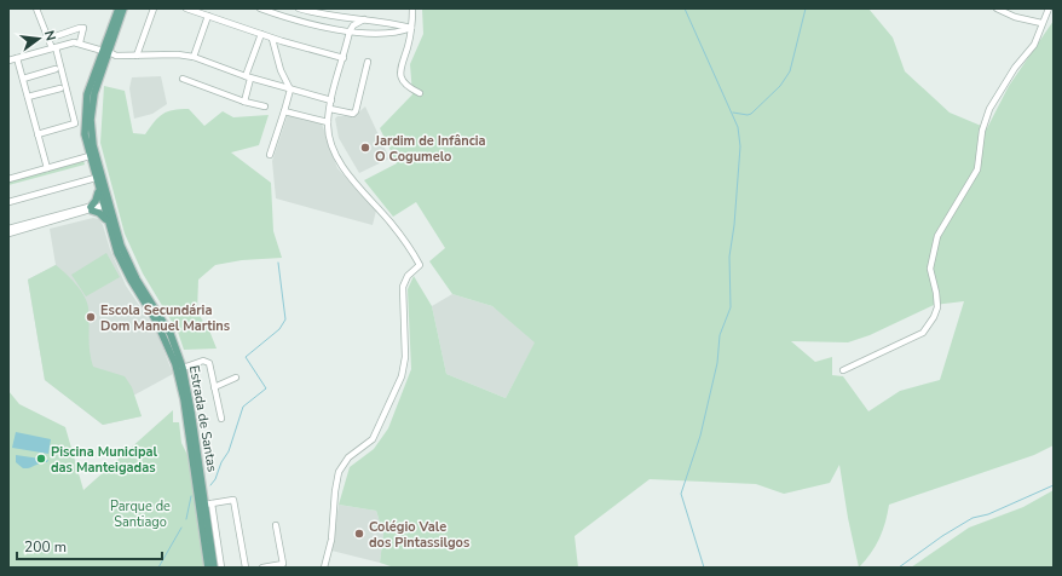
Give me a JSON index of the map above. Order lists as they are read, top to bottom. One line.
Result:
{"streets":{"main road":["Estrada de Santas"]},"parks":["Parque de Santiago"],"places":["Jardim de Infância O Cogumelo","Escola Secundária Dom Manuel Martins","Piscina Municipal das Manteigadas","Colégio Vale dos Pintassilgos"],"scale_bar":"200 m","north":"right"}
